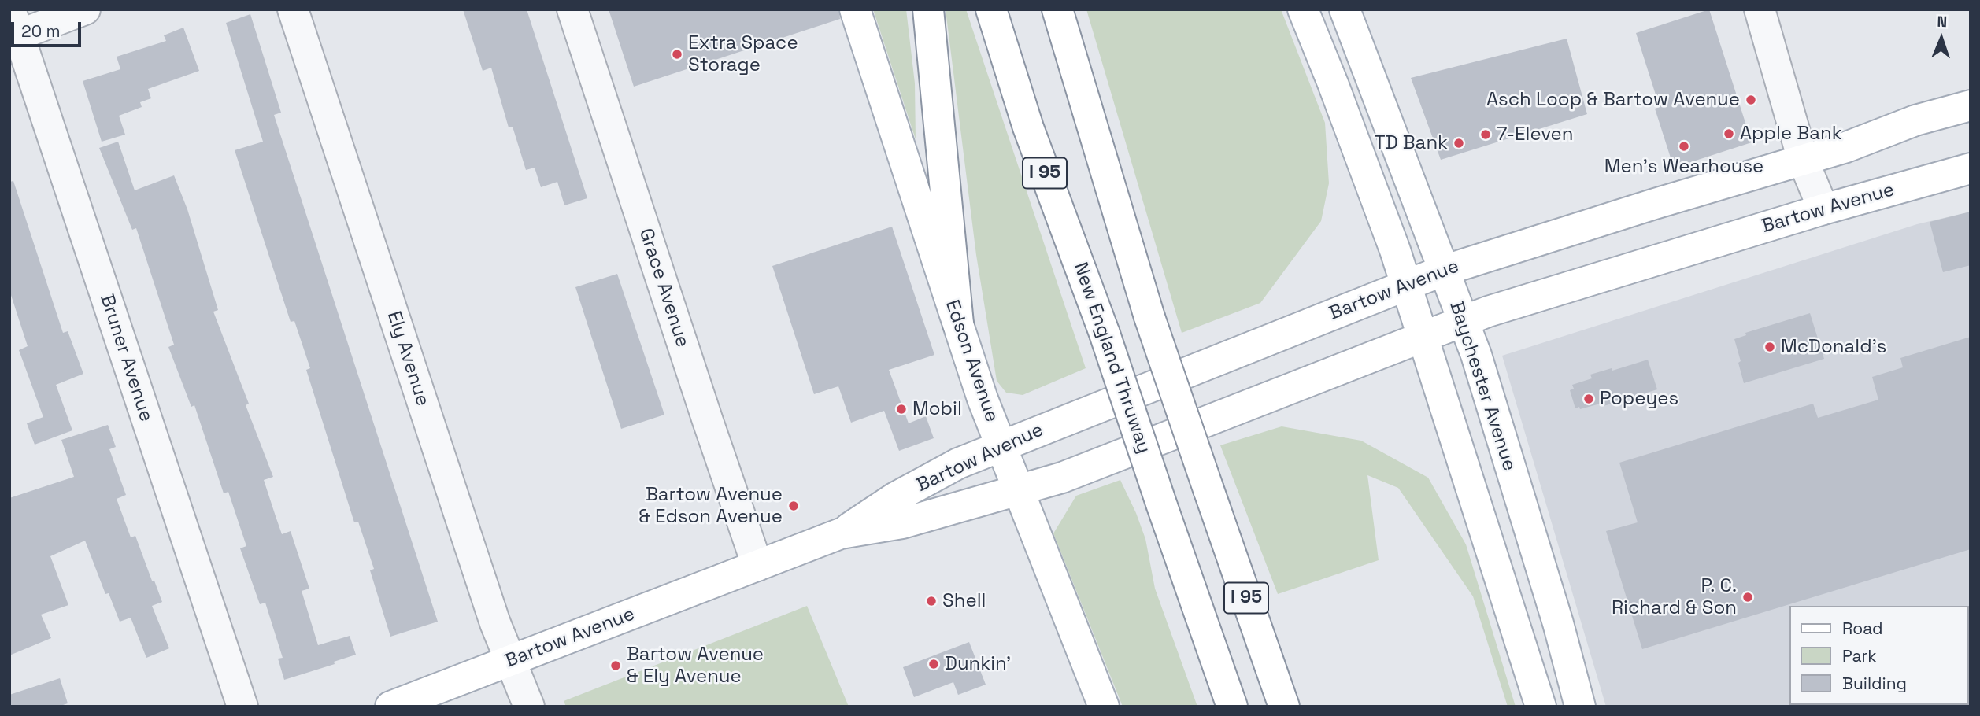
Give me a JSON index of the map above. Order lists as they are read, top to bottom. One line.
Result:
{"streets":{"main road":["I 95","Bartow Avenue","New England Thruway","Edson Avenue","Baychester Avenue"],"street":["Grace Avenue","Bruner Avenue","Ely Avenue"]},"crossings":[["Bartow Avenue","Grace Avenue"],["Bartow Avenue","Ely Avenue"],["Bartow Avenue","Edson Avenue"],["Bartow Avenue","Baychester Avenue"]],"places":["Extra Space Storage","Asch Loop & Bartow Avenue","Apple Bank","7-Eleven","TD Bank","Men's Wearhouse","McDonald's","Popeyes","Mobil","Bartow Avenue & Edson Avenue","P. C. Richard & Son","Shell","Dunkin'","Bartow Avenue & Ely Avenue"],"legend":["Road","Park","Building"],"scale_bar":"20 m","north":"top"}
